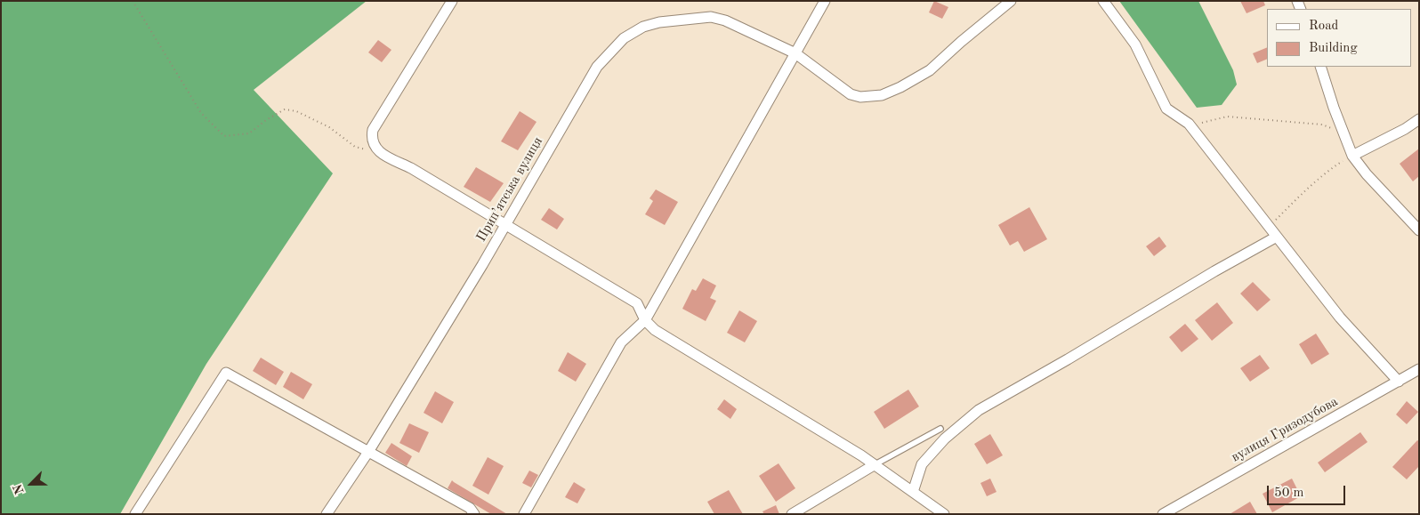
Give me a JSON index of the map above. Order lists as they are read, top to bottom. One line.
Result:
{"streets":{"street":["Прип’ятська вулиця","вулиця Гризодубова"]},"legend":["Road","Building"],"scale_bar":"50 m","north":"bottom left"}
